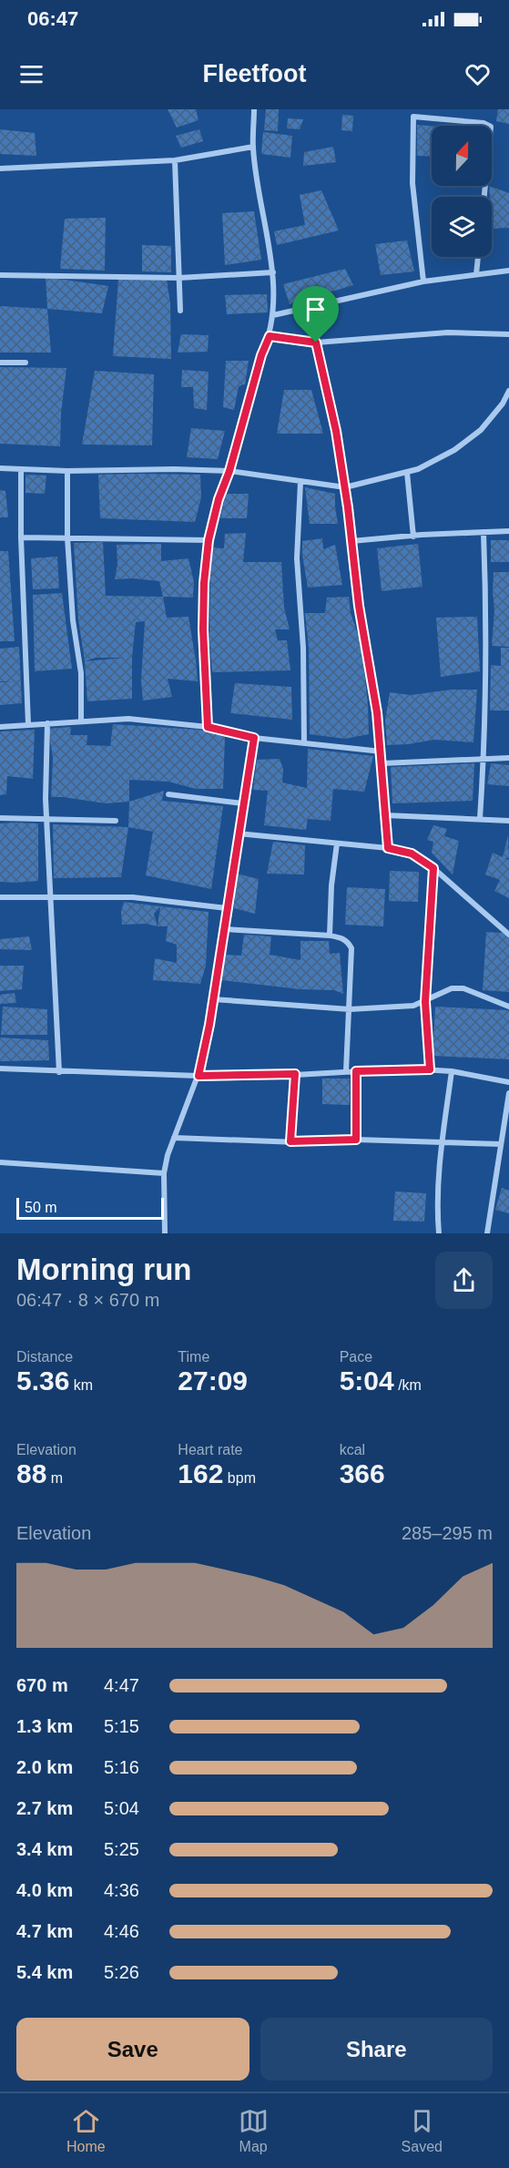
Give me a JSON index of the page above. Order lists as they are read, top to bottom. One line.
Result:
{"scale_bar":"50 m","north":"top","page":{"status":"06:47","header":"Fleetfoot","scale":"50 m","heading":["Morning run","06:47 · 8 × 670 m"],"stats":[["Distance","5.36 km"],["Time","27:09"],["Pace","5:04 /km"],["Elevation","88 m"],["Heart rate","162 bpm"],["kcal","366"]],"chart":["Elevation","285–295 m"],"list":[{"name":"670 m","note":"4:47"},{"name":"1.3 km","note":"5:15"},{"name":"2.0 km","note":"5:16"},{"name":"2.7 km","note":"5:04"},{"name":"3.4 km","note":"5:25"},{"name":"4.0 km","note":"4:36"},{"name":"4.7 km","note":"4:46"},{"name":"5.4 km","note":"5:26"}],"buttons":["Save","Share"],"tabs":["Home","Map","Saved"]}}
